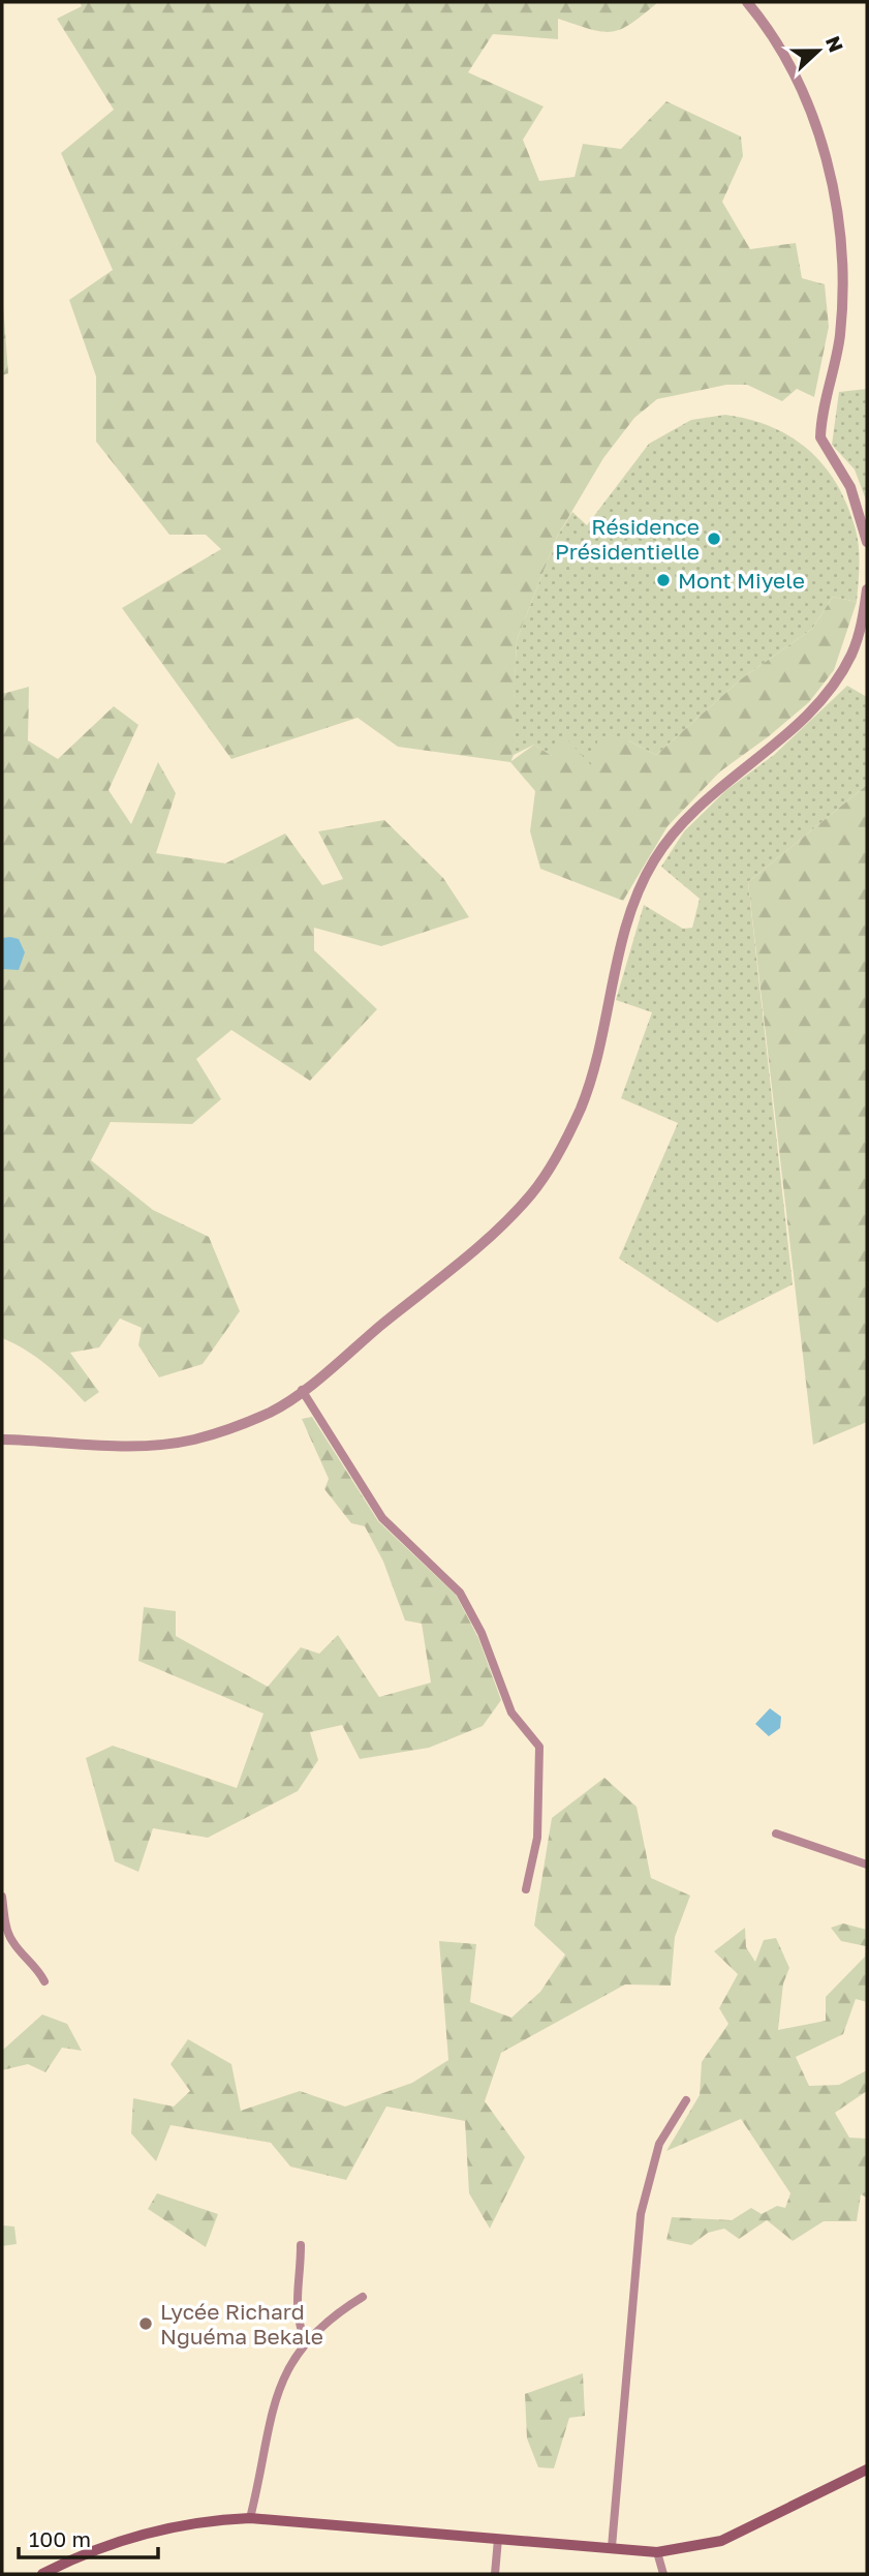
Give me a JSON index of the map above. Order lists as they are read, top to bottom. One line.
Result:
{"places":["Résidence Présidentielle","Mont Miyele","Lycée Richard Nguéma Bekale"],"scale_bar":"100 m","north":"right"}
